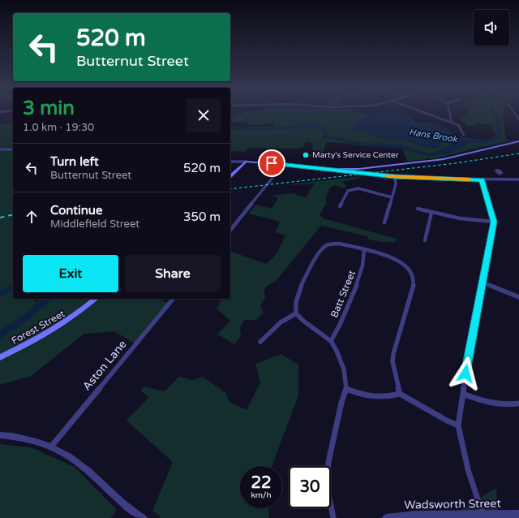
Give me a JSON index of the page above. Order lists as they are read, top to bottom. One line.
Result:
{"streets":{"main road":["Forest Street"],"street":["Batt Street","Aston Lane","Wadsworth Street"]},"water":["Hans Brook"],"places":["Marty's Service Center"],"page":{"turn":["520 m","Butternut Street"],"heading":["3 min","1.0 km · 19:30"],"list":[{"name":"Turn left","note":"Butternut Street","value":"520 m"},{"name":"Continue","note":"Middlefield Street","value":"350 m"}],"buttons":["Exit","Share"],"speed":"22 km/h","limit":"30"}}
